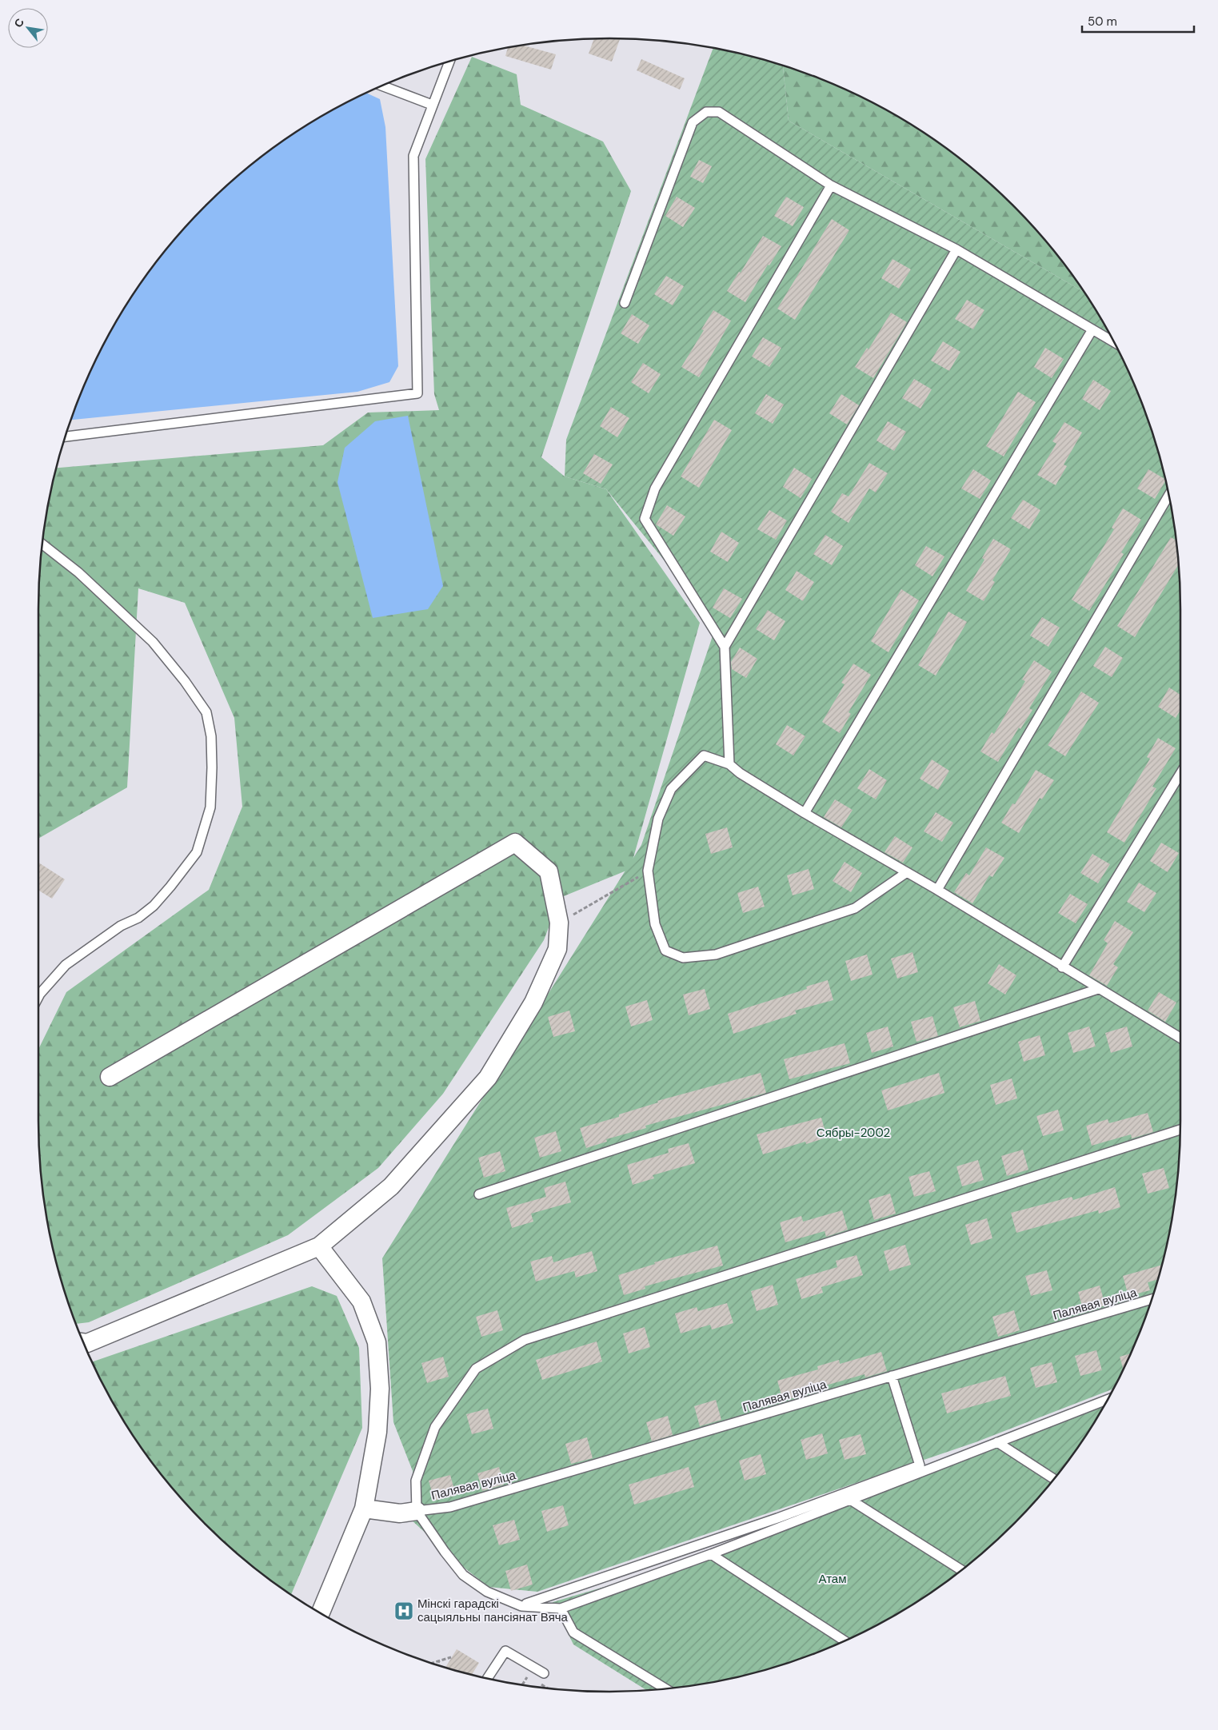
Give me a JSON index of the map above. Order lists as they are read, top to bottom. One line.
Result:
{"streets":{"lane":["Палявая вуліца"]},"parks":["Сябры-2002","Атам"],"places":{"hospital":["Мінскі гарадскі сацыяльны пансіянат Вяча"]},"scale_bar":"50 m","north":"top left"}
